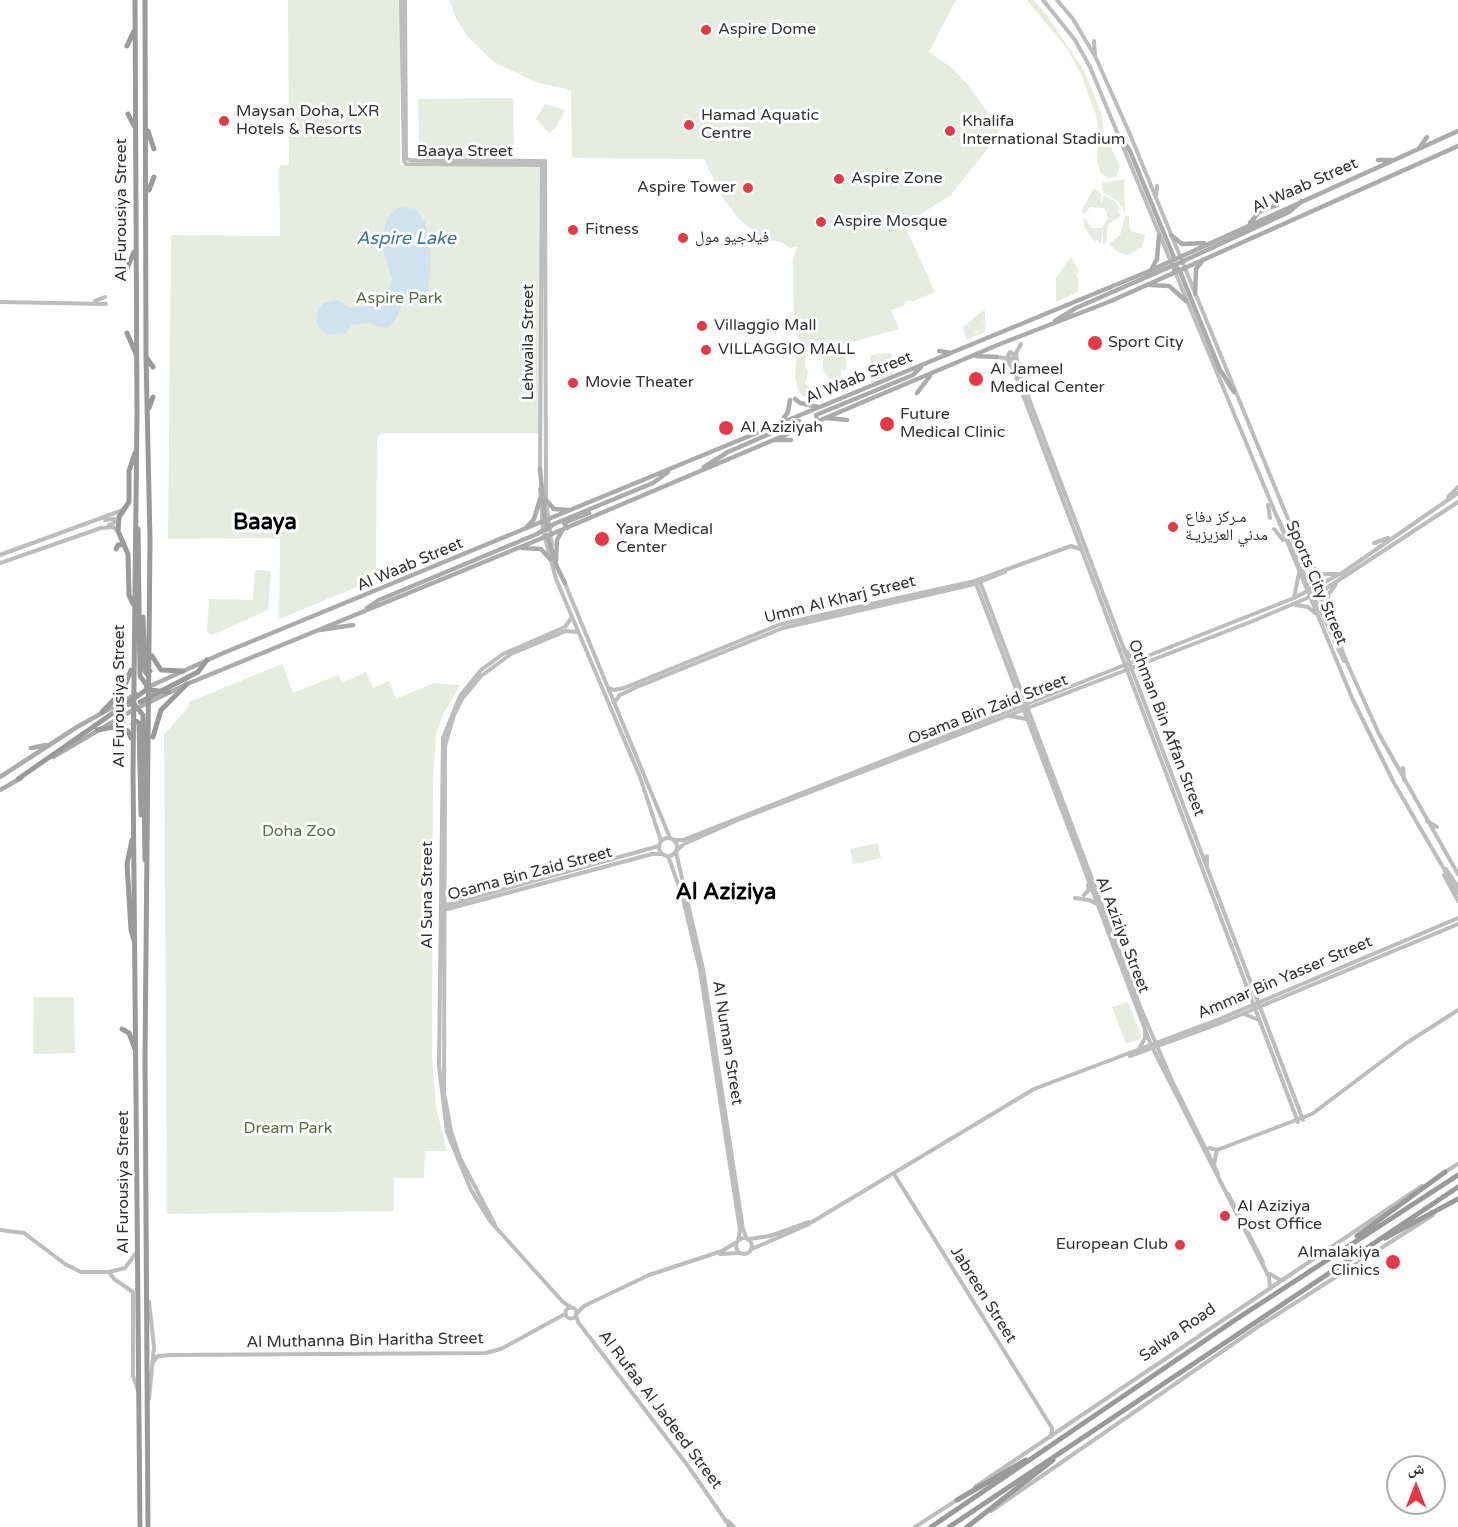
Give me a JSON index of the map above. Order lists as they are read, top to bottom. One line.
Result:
{"streets":{"highway":["Al Furousiya Street","Salwa Road"],"main road":["Al Waab Street"],"street":["Baaya Street","Lehwaila Street","Sports City Street","Umm Al Kharj Street","Osama Bin Zaid Street","Othman Bin Affan Street","Al Suna Street","Al Aziziya Street","Ammar Bin Yasser Street","Al Numan Street","Jabreen Street","Al Muthanna Bin Haritha Street","Al Rufaa Al Jadeed Street"]},"crossings":[["Baaya Street","Lehwaila Street"],["Al Waab Street","Al Furousiya Street"],["Al Waab Street","Lehwaila Street"],["Al Waab Street","Sports City Street"],["Sports City Street","Osama Bin Zaid Street"],["Umm Al Kharj Street","Al Aziziya Street"],["Osama Bin Zaid Street","Othman Bin Affan Street"],["Osama Bin Zaid Street","Al Suna Street"],["Osama Bin Zaid Street","Al Aziziya Street"],["Osama Bin Zaid Street","Al Numan Street"],["Othman Bin Affan Street","Ammar Bin Yasser Street"],["Al Suna Street","Al Muthanna Bin Haritha Street"],["Al Suna Street","Al Rufaa Al Jadeed Street"],["Al Aziziya Street","Ammar Bin Yasser Street"],["Al Aziziya Street","Salwa Road"],["Ammar Bin Yasser Street","Al Numan Street"],["Ammar Bin Yasser Street","Jabreen Street"],["Al Muthanna Bin Haritha Street","Al Rufaa Al Jadeed Street"]],"districts":["Baaya","Al Aziziya"],"water":["Aspire Lake"],"parks":["Aspire Park","Doha Zoo","Dream Park"],"places":["Aspire Dome","Maysan Doha, LXR Hotels & Resorts","Hamad Aquatic Centre","Khalifa International Stadium","Aspire Zone","Aspire Tower","Aspire Mosque","Fitness","فيلاجيو مول","Villaggio Mall","Sport City","VILLAGGIO MALL","Al Jameel Medical Center","Movie Theater","Future Medical Clinic","Al Aziziyah","مـركز دفاع مدني العزيزيـة","Yara Medical Center","Al Aziziya Post Office","European Club","Almalakiya Clinics"],"north":"top"}
